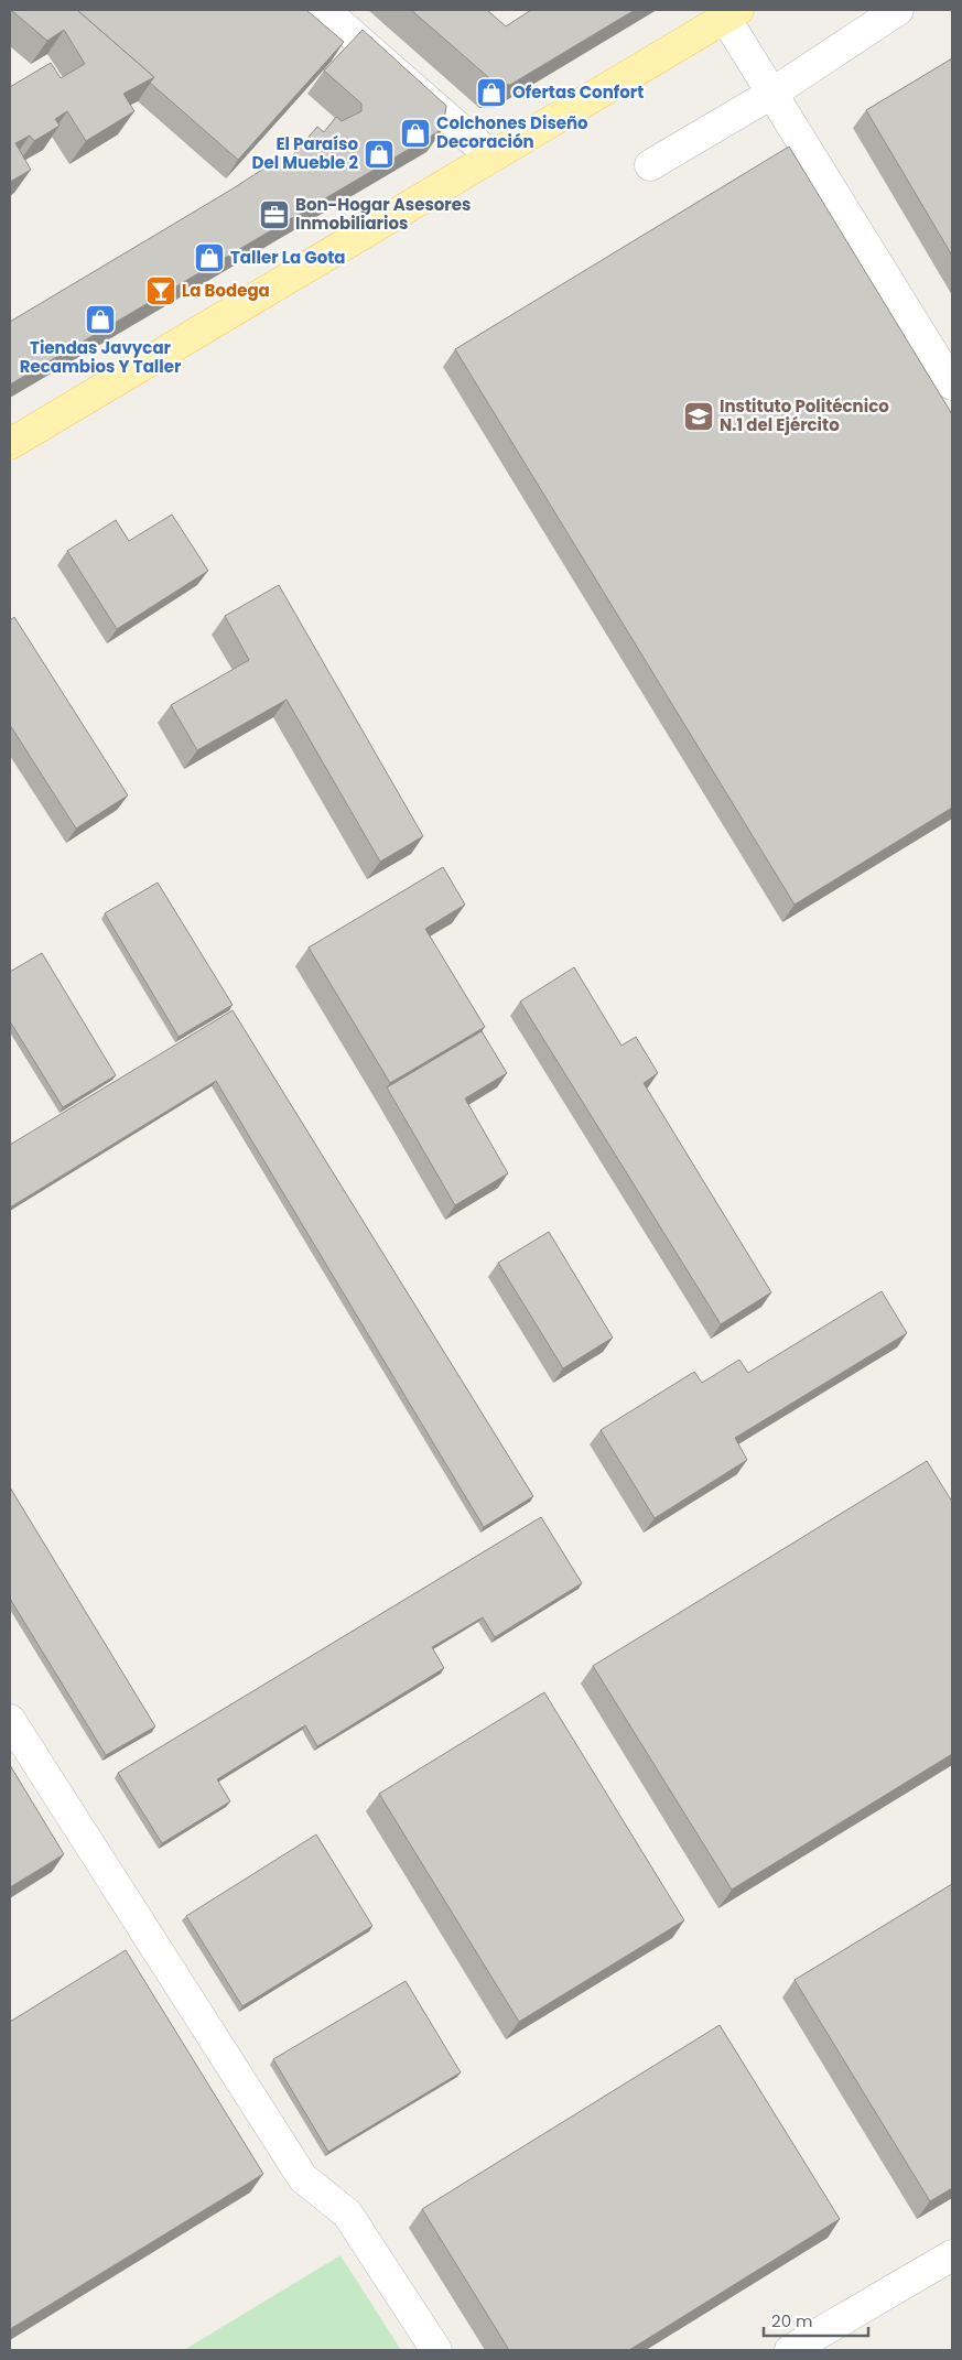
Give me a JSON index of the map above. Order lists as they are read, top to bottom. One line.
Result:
{"places":{"shop":["Ofertas Confort","Colchones Diseño Decoración","El Paraíso Del Mueble 2","Taller La Gota","Tiendas Javycar Recambios Y Taller"],"office":["Bon-Hogar Asesores Inmobiliarios"],"bar":["La Bodega"],"school or university":["Instituto Politécnico N.1 del Ejército"]},"scale_bar":"20 m"}
